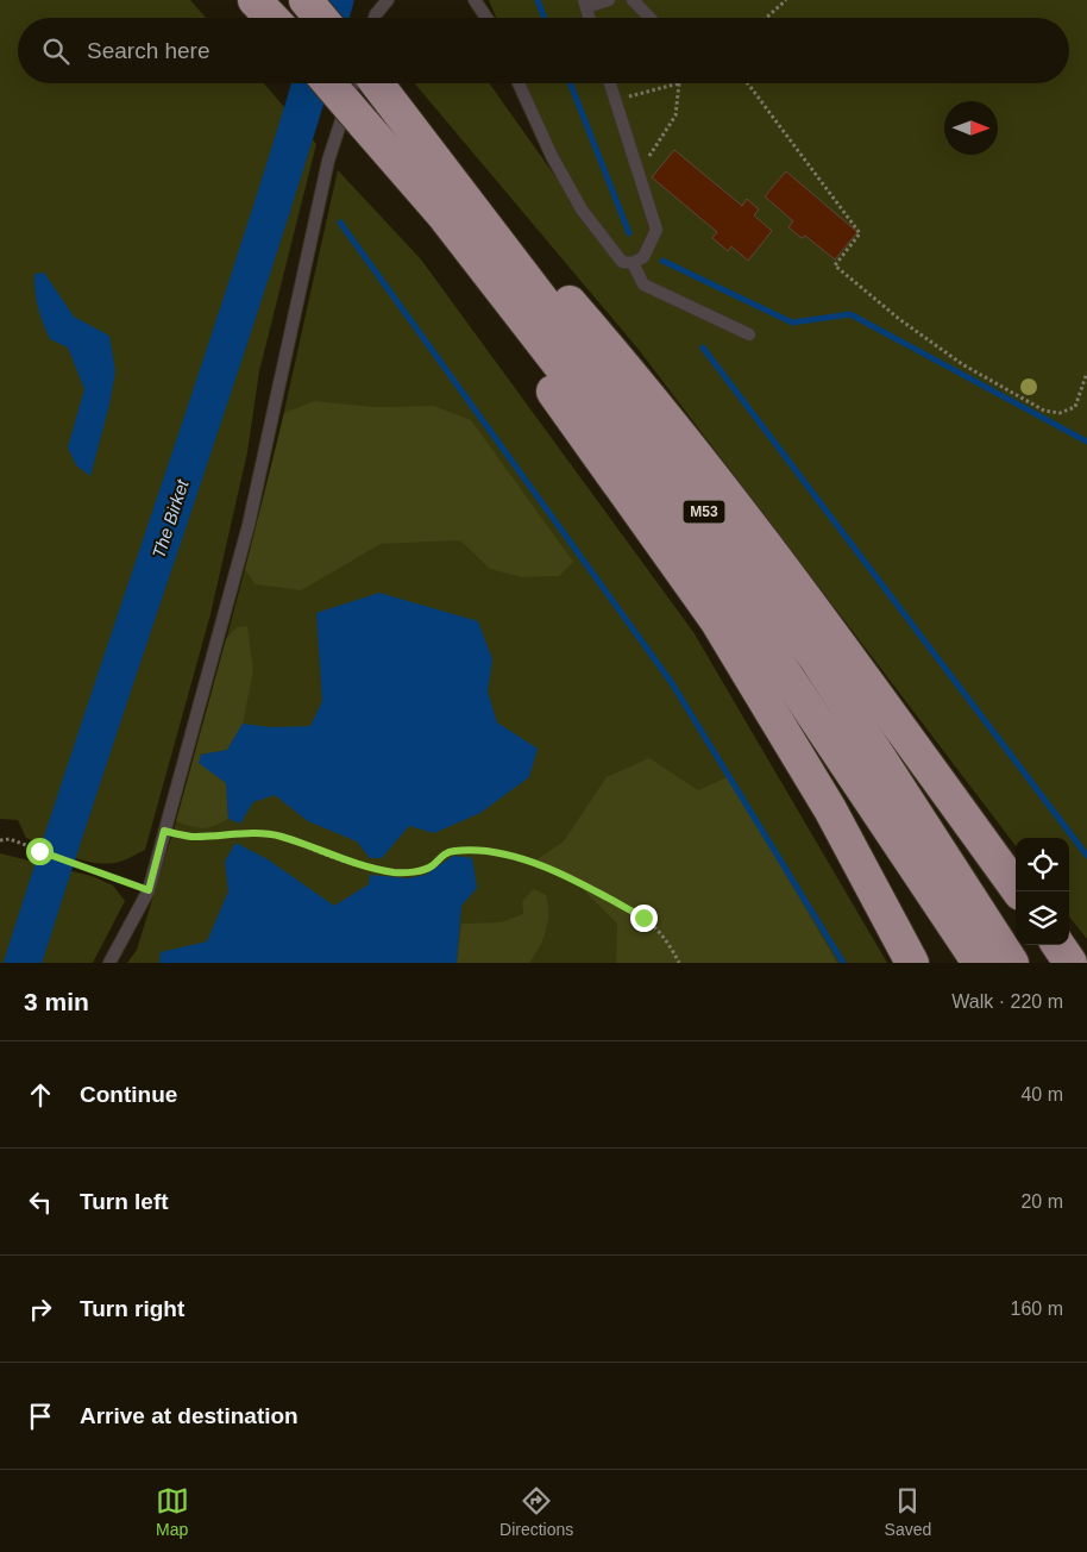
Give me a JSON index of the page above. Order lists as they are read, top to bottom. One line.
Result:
{"streets":{"highway":["M53"]},"water":["The Birket"],"north":"right","page":{"search":"Search here","heading":["3 min","Walk · 220 m"],"list":[["Continue","40 m"],["Turn left","20 m"],["Turn right","160 m"],"Arrive at destination"],"nav":["Map","Directions","Saved"]}}
